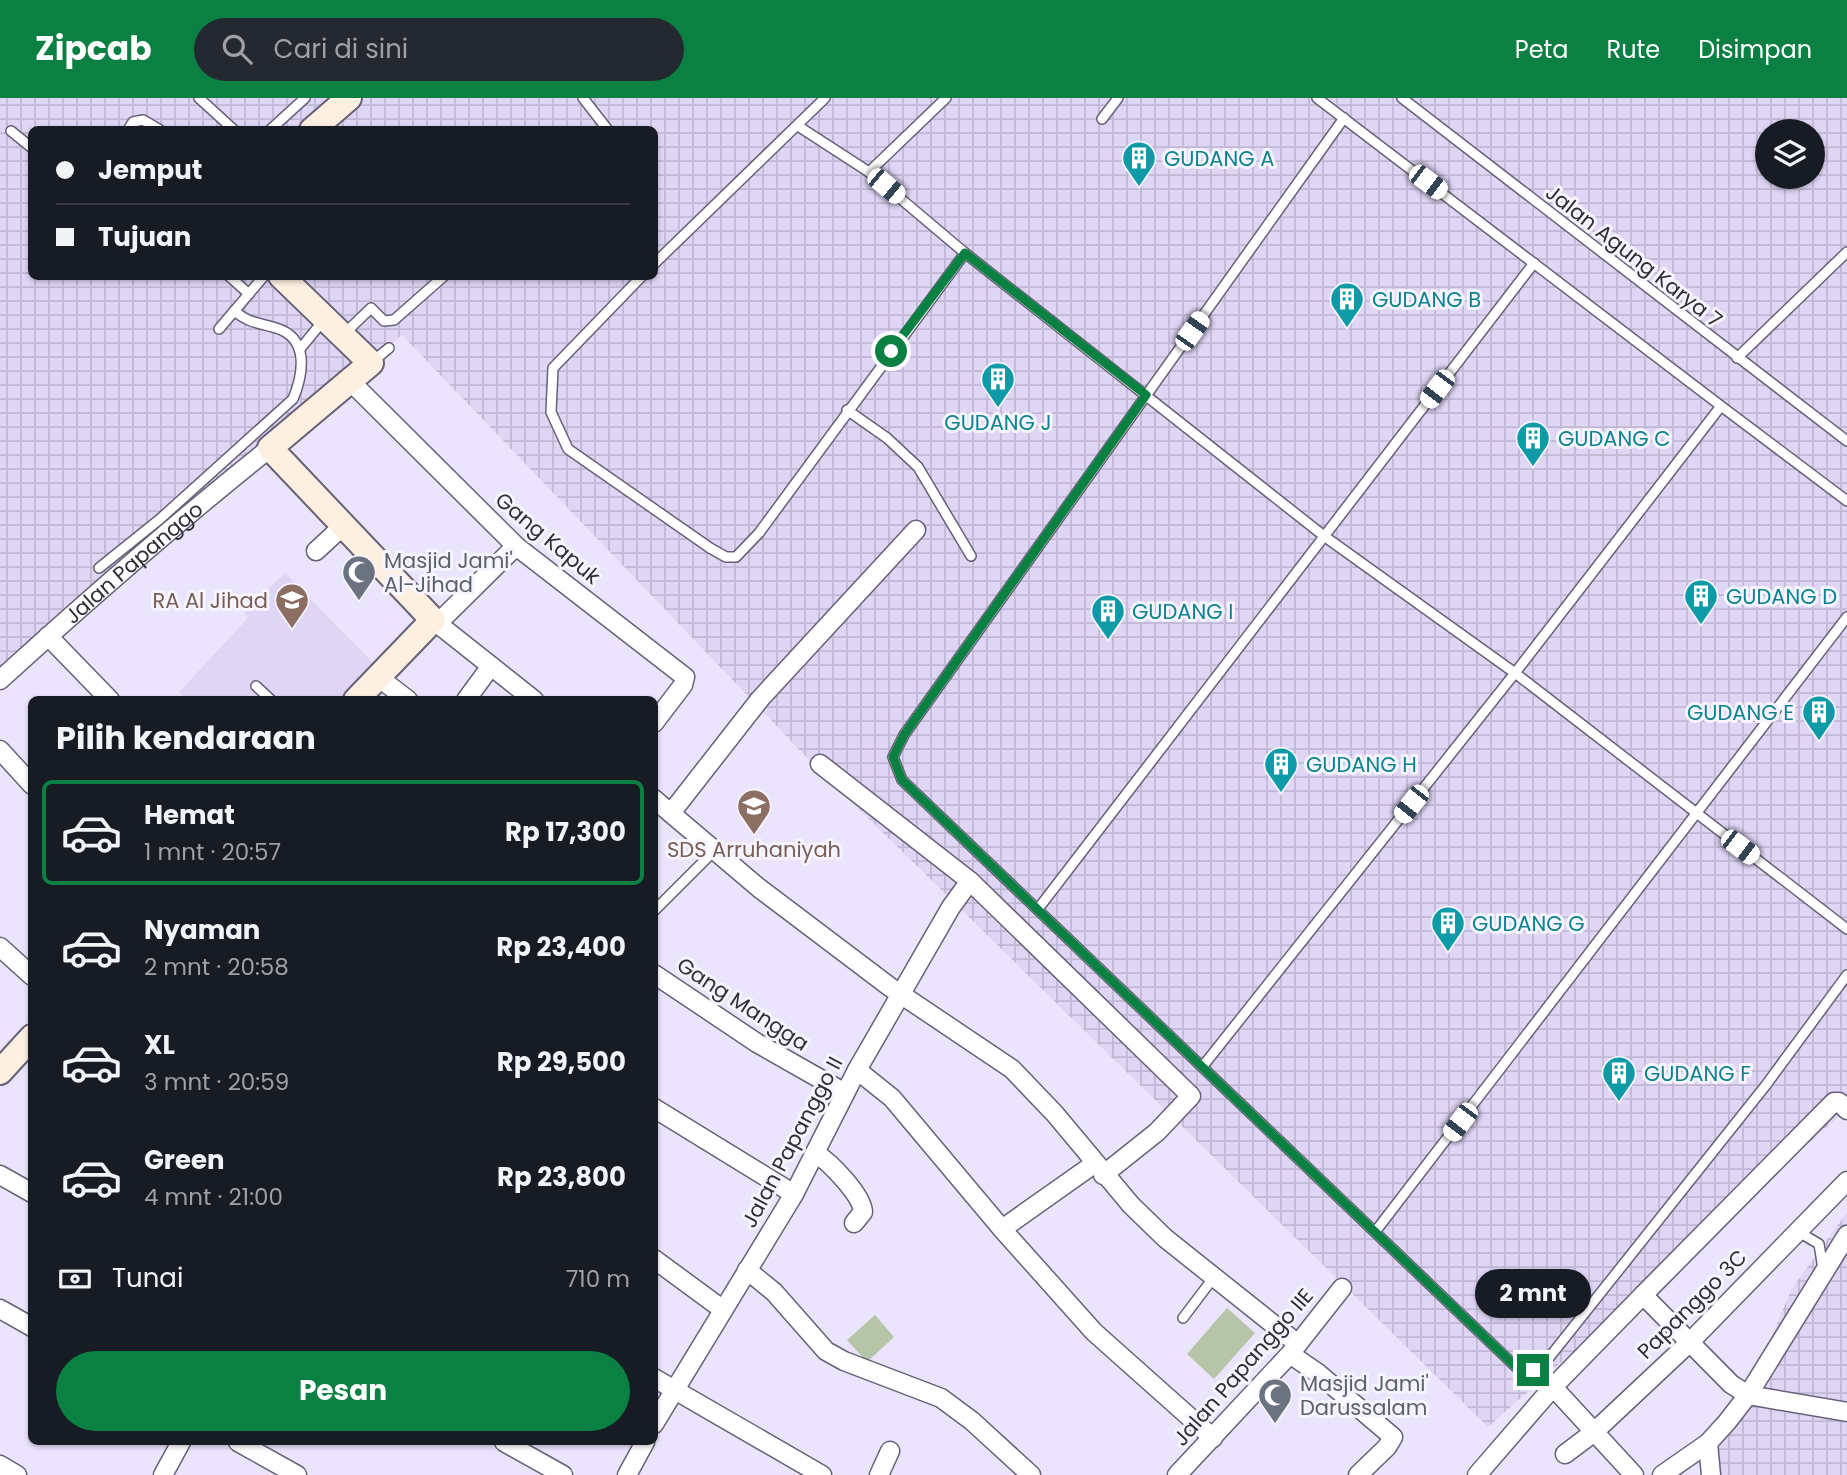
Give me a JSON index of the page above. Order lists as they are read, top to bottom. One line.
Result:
{"streets":{"street":["Gang Kapuk","Jalan Papanggo","Gang Mangga","Jalan Papanggo II","Papanggo 3C","Jalan Papanggo IIE"],"lane":["Jalan Agung Karya 7"]},"crossings":[["Gang Kapuk","Jalan Papanggo"],["Gang Mangga","Jalan Papanggo II"]],"places":{"building":["GUDANG A","GUDANG B","GUDANG J","GUDANG C","GUDANG D","GUDANG I","GUDANG E","GUDANG H","GUDANG G","GUDANG F"],"mosque":["Masjid Jami' Al-Jihad","Masjid Jami' Darussalam"],"school or university":["RA Al Jihad","SDS Arruhaniyah"]},"page":{"header":"Zipcab","search":"Cari di sini","nav":["Peta","Rute","Disimpan"],"banner":["Jemput","Tujuan"],"heading":"Pilih kendaraan","list":[{"name":"Hemat","note":"1 mnt · 20:57","value":"Rp 17,300"},{"name":"Nyaman","note":"2 mnt · 20:58","value":"Rp 23,400"},{"name":"XL","note":"3 mnt · 20:59","value":"Rp 29,500"},{"name":"Green","note":"4 mnt · 21:00","value":"Rp 23,800"}],"pay":["Tunai","710 m"],"bubble":"2 mnt","buttons":"Pesan"}}
